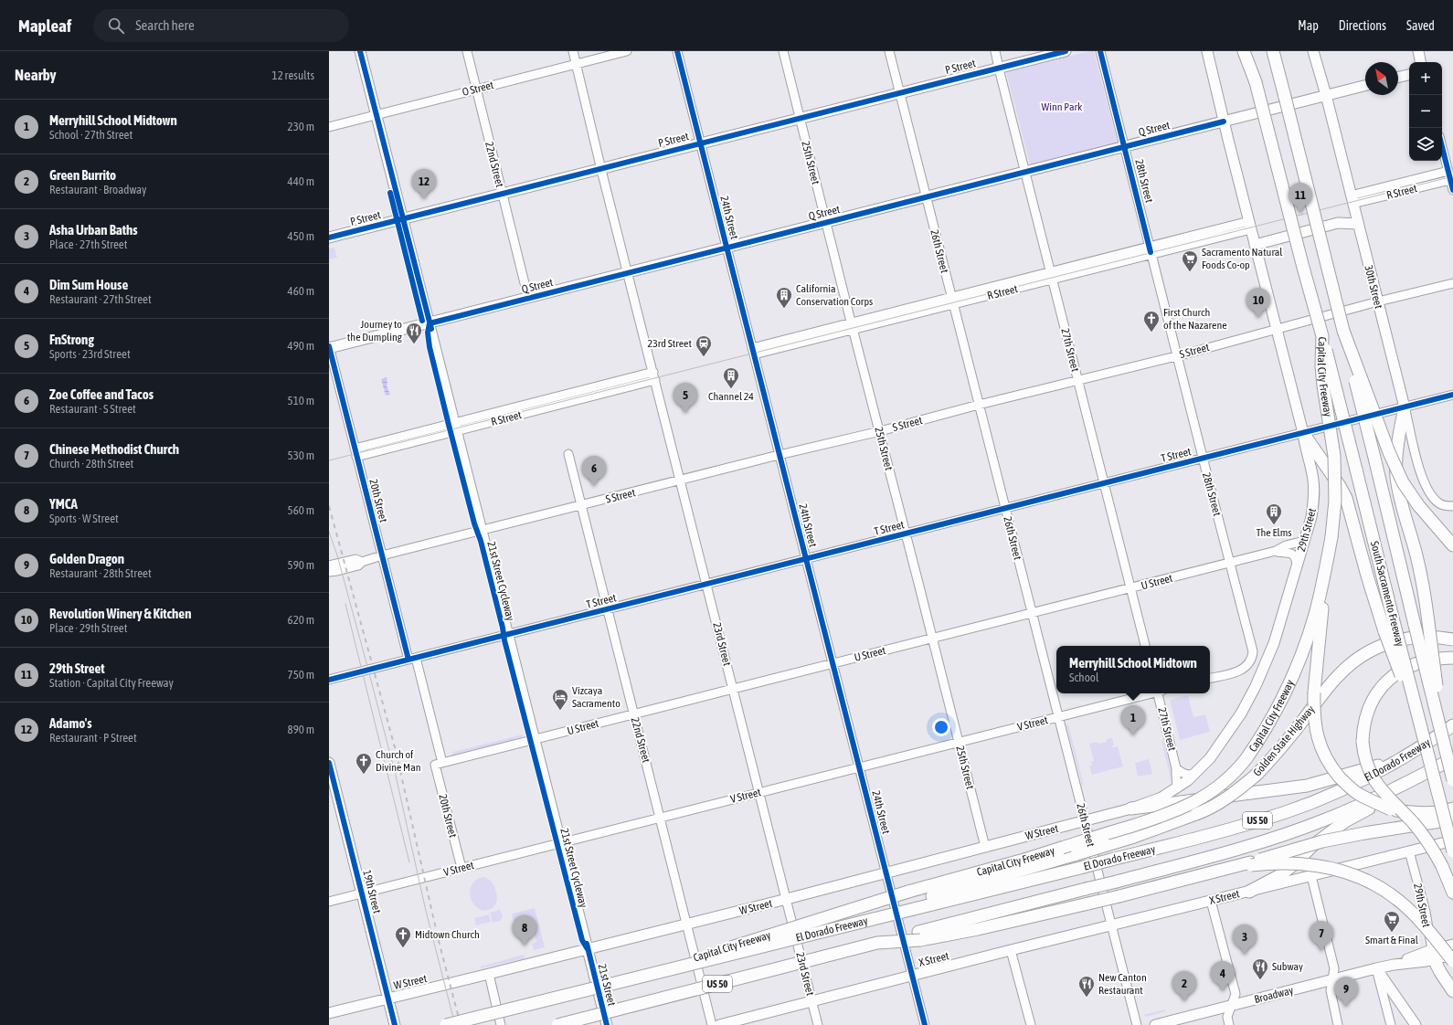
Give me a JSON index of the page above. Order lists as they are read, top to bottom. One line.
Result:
{"streets":{"highway":["Capital City Freeway","South Sacramento Freeway","Golden State Highway","El Dorado Freeway","US 50"],"main road":["P Street","Q Street","30th Street","29th Street","W Street","19th Street","X Street","21st Street","Broadway"],"street":["O Street","25th Street","22nd Street","28th Street","R Street","24th Street","26th Street","27th Street","S Street","T Street","20th Street","U Street","23rd Street","V Street"],"cycle path":["21st Street Cycleway"]},"crossings":[["P Street","25th Street"],["P Street","22nd Street"],["P Street","24th Street"],["P Street","26th Street"],["P Street","27th Street"],["P Street","23rd Street"],["P Street","21st Street"],["O Street","22nd Street"],["O Street","23rd Street"],["O Street","21st Street"],["Q Street","25th Street"],["Q Street","22nd Street"],["Q Street","28th Street"],["Q Street","24th Street"],["Q Street","26th Street"],["Q Street","30th Street"],["Q Street","27th Street"],["Q Street","20th Street"],["Q Street","29th Street"],["Q Street","23rd Street"],["Q Street","21st Street"],["25th Street","R Street"],["25th Street","S Street"],["25th Street","T Street"],["25th Street","U Street"],["25th Street","V Street"],["25th Street","W Street"],["22nd Street","S Street"],["22nd Street","T Street"],["22nd Street","U Street"],["22nd Street","V Street"],["22nd Street","W Street"],["28th Street","R Street"],["28th Street","S Street"],["28th Street","T Street"],["28th Street","U Street"],["R Street","24th Street"],["R Street","26th Street"],["R Street","30th Street"],["R Street","27th Street"],["R Street","20th Street"],["R Street","29th Street"],["R Street","23rd Street"],["R Street","21st Street"],["24th Street","S Street"],["24th Street","T Street"],["24th Street","U Street"],["24th Street","V Street"],["24th Street","W Street"],["24th Street","X Street"],["26th Street","S Street"],["26th Street","T Street"],["26th Street","U Street"],["26th Street","V Street"],["26th Street","W Street"],["26th Street","X Street"],["30th Street","S Street"],["30th Street","T Street"],["27th Street","S Street"],["27th Street","T Street"],["27th Street","29th Street"],["27th Street","U Street"],["27th Street","W Street"],["S Street","20th Street"],["S Street","29th Street"],["S Street","23rd Street"],["S Street","21st Street"],["Capital City Freeway","South Sacramento Freeway"],["Capital City Freeway","Golden State Highway"],["Capital City Freeway","El Dorado Freeway"],["T Street","20th Street"],["T Street","29th Street"],["T Street","23rd Street"],["T Street","21st Street"],["20th Street","U Street"],["20th Street","V Street"],["29th Street","U Street"],["29th Street","W Street"],["29th Street","X Street"],["29th Street","Broadway"],["U Street","23rd Street"],["U Street","21st Street"],["23rd Street","V Street"],["23rd Street","W Street"],["23rd Street","X Street"],["V Street","19th Street"],["V Street","21st Street"],["Golden State Highway","El Dorado Freeway"],["El Dorado Freeway","US 50"],["W Street","19th Street"],["W Street","21st Street"]],"parks":["Winn Park"],"places":{"supermarket":["Sacramento Natural Foods Co-op","Smart & Final"],"building":["California Conservation Corps","Channel 24","The Elms"],"church":["First Church of the Nazarene","Church of Divine Man","Midtown Church"],"restaurant":["Journey to the Dumpling","Subway","New Canton Restaurant"],"station":["23rd Street"],"hotel":["Vizcaya Sacramento"]},"north":"top left","page":{"header":"Mapleaf","search":"Search here","nav":["Map","Directions","Saved"],"heading":["Nearby","12 results"],"map_buttons":["+","−"],"list":[{"mark":"1","name":"Merryhill School Midtown","note":"School · 27th Street","value":"230 m"},{"mark":"2","name":"Green Burrito","note":"Restaurant · Broadway","value":"440 m"},{"mark":"3","name":"Asha Urban Baths","note":"Place · 27th Street","value":"450 m"},{"mark":"4","name":"Dim Sum House","note":"Restaurant · 27th Street","value":"460 m"},{"mark":"5","name":"FnStrong","note":"Sports · 23rd Street","value":"490 m"},{"mark":"6","name":"Zoe Coffee and Tacos","note":"Restaurant · S Street","value":"510 m"},{"mark":"7","name":"Chinese Methodist Church","note":"Church · 28th Street","value":"530 m"},{"mark":"8","name":"YMCA","note":"Sports · W Street","value":"560 m"},{"mark":"9","name":"Golden Dragon","note":"Restaurant · 28th Street","value":"590 m"},{"mark":"10","name":"Revolution Winery & Kitchen","note":"Place · 29th Street","value":"620 m"},{"mark":"11","name":"29th Street","note":"Station · Capital City Freeway","value":"750 m"},{"mark":"12","name":"Adamo's","note":"Restaurant · P Street","value":"890 m"}],"pins":["12","11","10","5","6","1","8","7","3","4","2","9"],"popup":["Merryhill School Midtown","School"]}}
